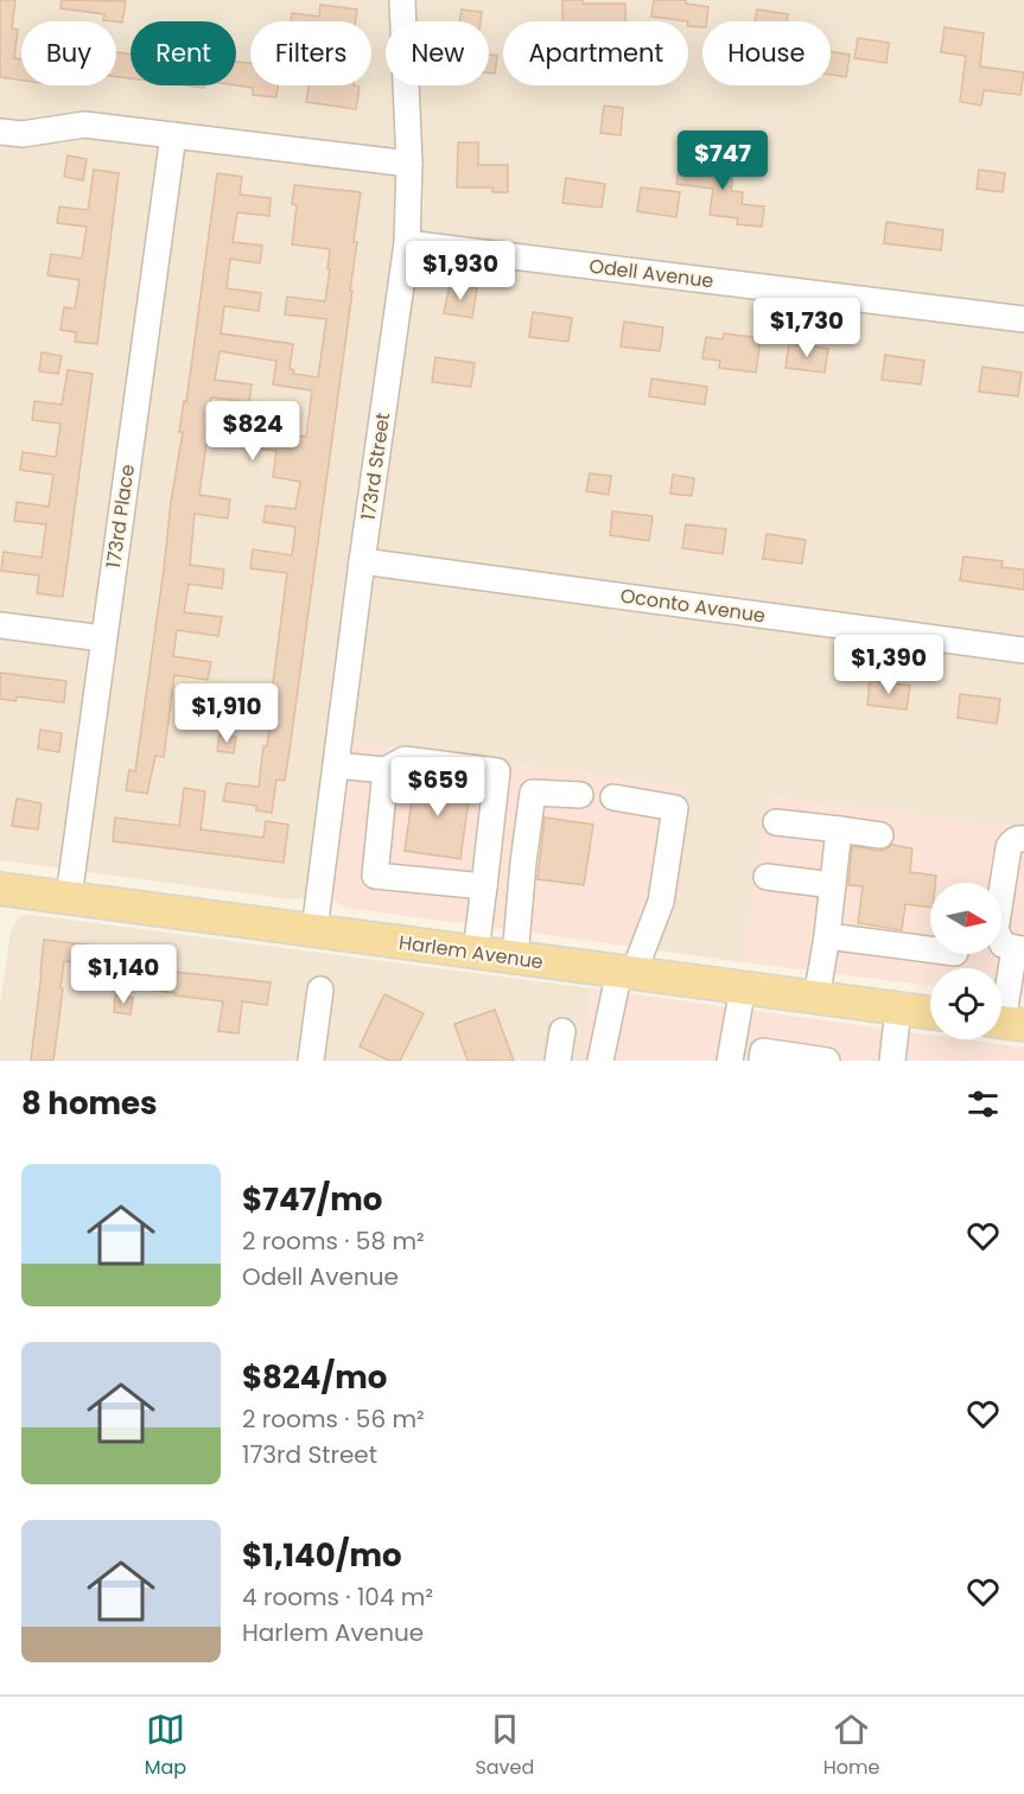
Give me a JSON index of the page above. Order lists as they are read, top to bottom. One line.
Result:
{"streets":{"main road":["Harlem Avenue"],"street":["Odell Avenue","173rd Street","173rd Place","Oconto Avenue"]},"crossings":[["Odell Avenue","173rd Street"],["173rd Street","Oconto Avenue"],["173rd Street","Harlem Avenue"],["173rd Place","Harlem Avenue"]],"north":"right","page":{"chip":["Buy","Rent","Filters","New","Apartment","House"],"price":["$747","$1,930","$1,730","$824","$1,390","$1,910","$659","$1,140"],"heading":"8 homes","list":[{"name":"$747/mo","note":"2 rooms · 58 m² · Odell Avenue"},{"name":"$824/mo","note":"2 rooms · 56 m² · 173rd Street"},{"name":"$1,140/mo","note":"4 rooms · 104 m² · Harlem Avenue"}],"tabs":["Map","Saved","Home"]}}
